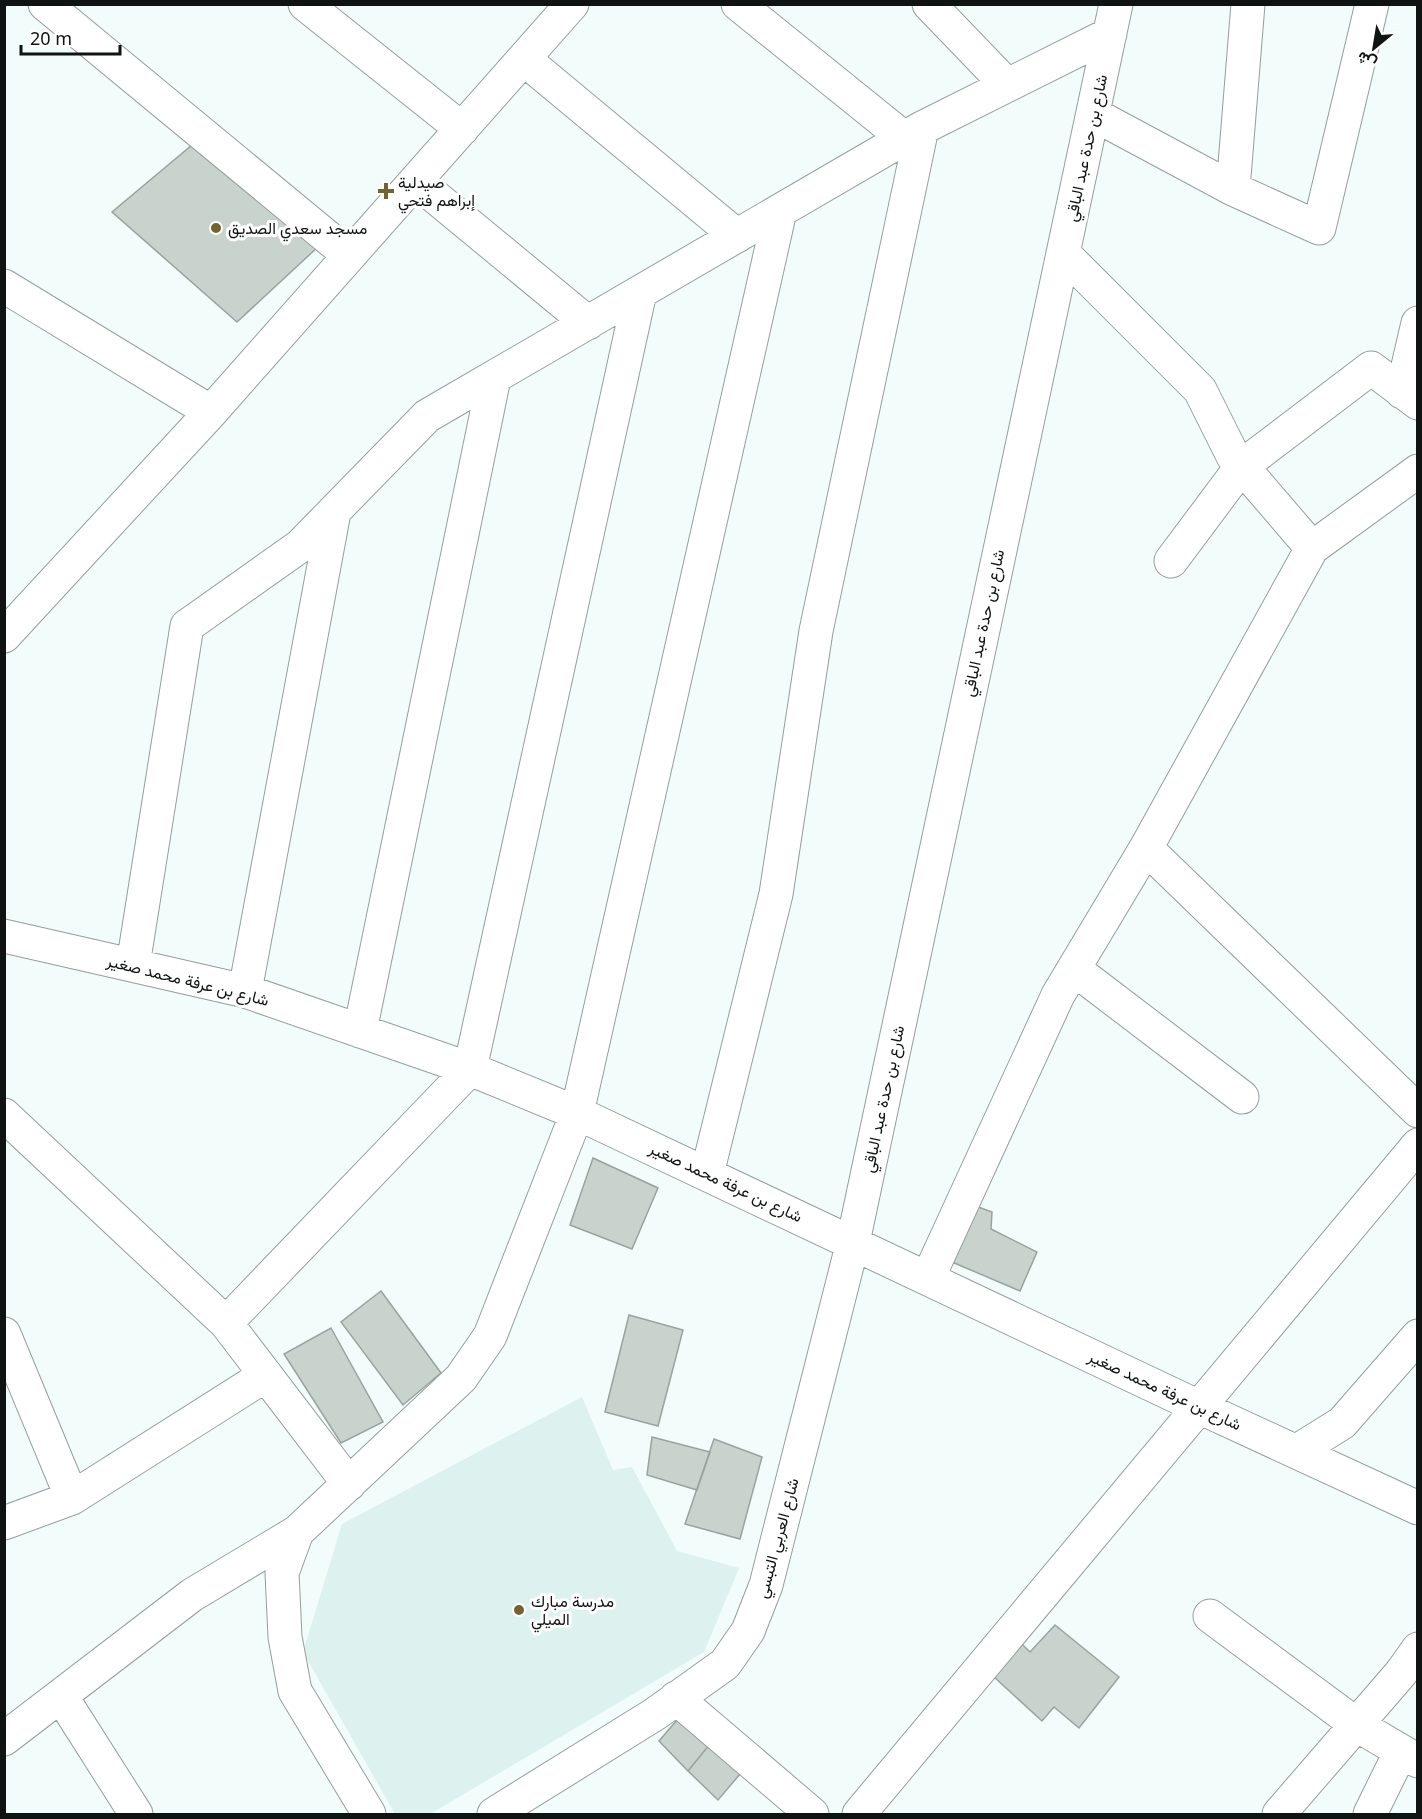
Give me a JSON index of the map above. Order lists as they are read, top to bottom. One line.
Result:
{"streets":{"street":["شارع بن حدة عبد الباقي","شارع بن عرفة محمد صغير","شارع العربي التبسي"]},"crossings":[["شارع بن حدة عبد الباقي","شارع بن عرفة محمد صغير"],["شارع بن حدة عبد الباقي","شارع العربي التبسي"],["شارع بن عرفة محمد صغير","شارع العربي التبسي"]],"places":{"health":["صيدلية إبراهم فتحي"],"other":["مسجد سعدي الصديق","مدرسة مبارك الميلي"]},"scale_bar":"20 m","north":"bottom left"}
